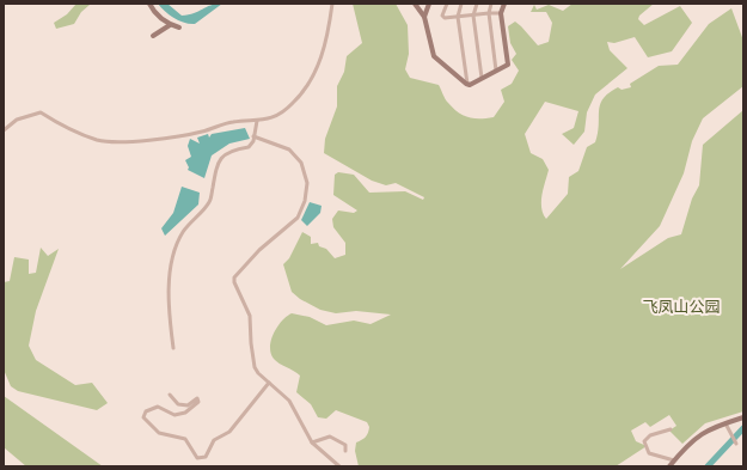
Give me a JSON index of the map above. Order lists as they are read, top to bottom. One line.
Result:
{"parks":["飞凤山公园"]}
